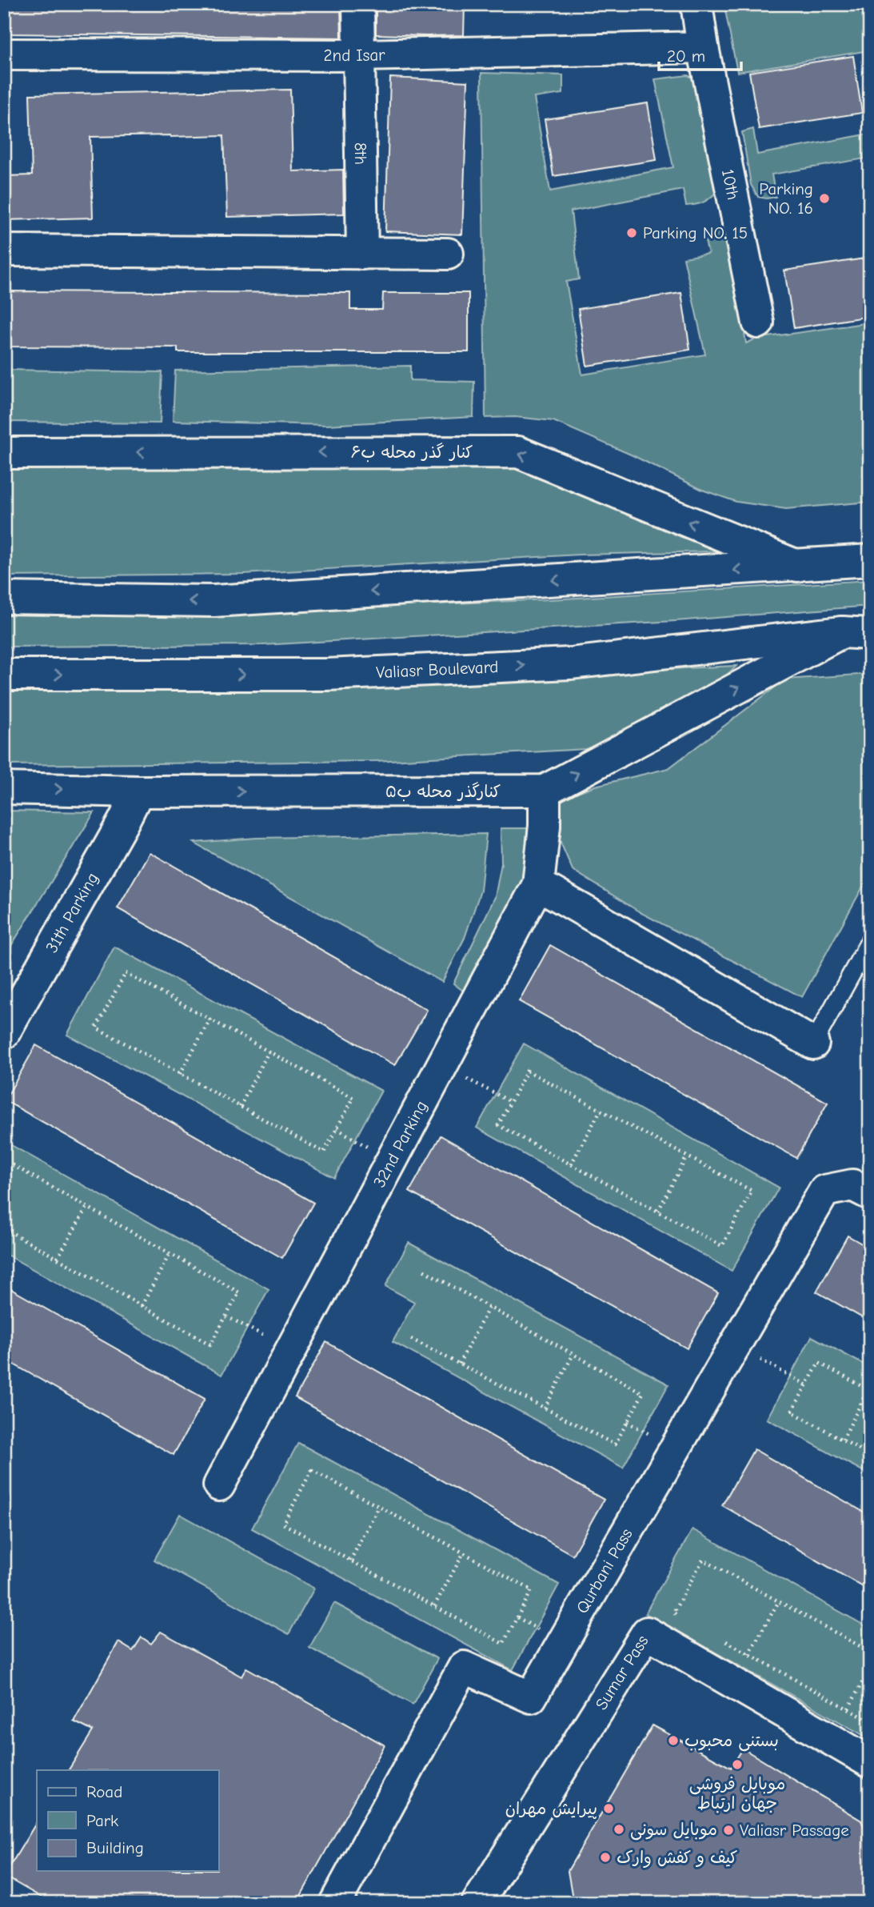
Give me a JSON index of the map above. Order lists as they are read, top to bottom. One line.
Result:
{"streets":{"street":["2nd Isar","8th","10th","کنار گذر محله ب۶","Valiasr Boulevard","کنارگذر محله ب۵","31th Parking","32nd Parking","Qurbani Pass","Sumar Pass"]},"crossings":[["2nd Isar","8th"],["2nd Isar","10th"],["Valiasr Boulevard","کنارگذر محله ب۵"],["کنارگذر محله ب۵","31th Parking"],["کنارگذر محله ب۵","32nd Parking"]],"places":["Parking NO. 16","Parking NO. 15","بستنی محبوب","موبایل فروشی جهان ارتباط","پیرایش مهران","موبایل سونی","Valiasr Passage","کیف و کفش وارک"],"legend":["Road","Park","Building"],"scale_bar":"20 m"}
